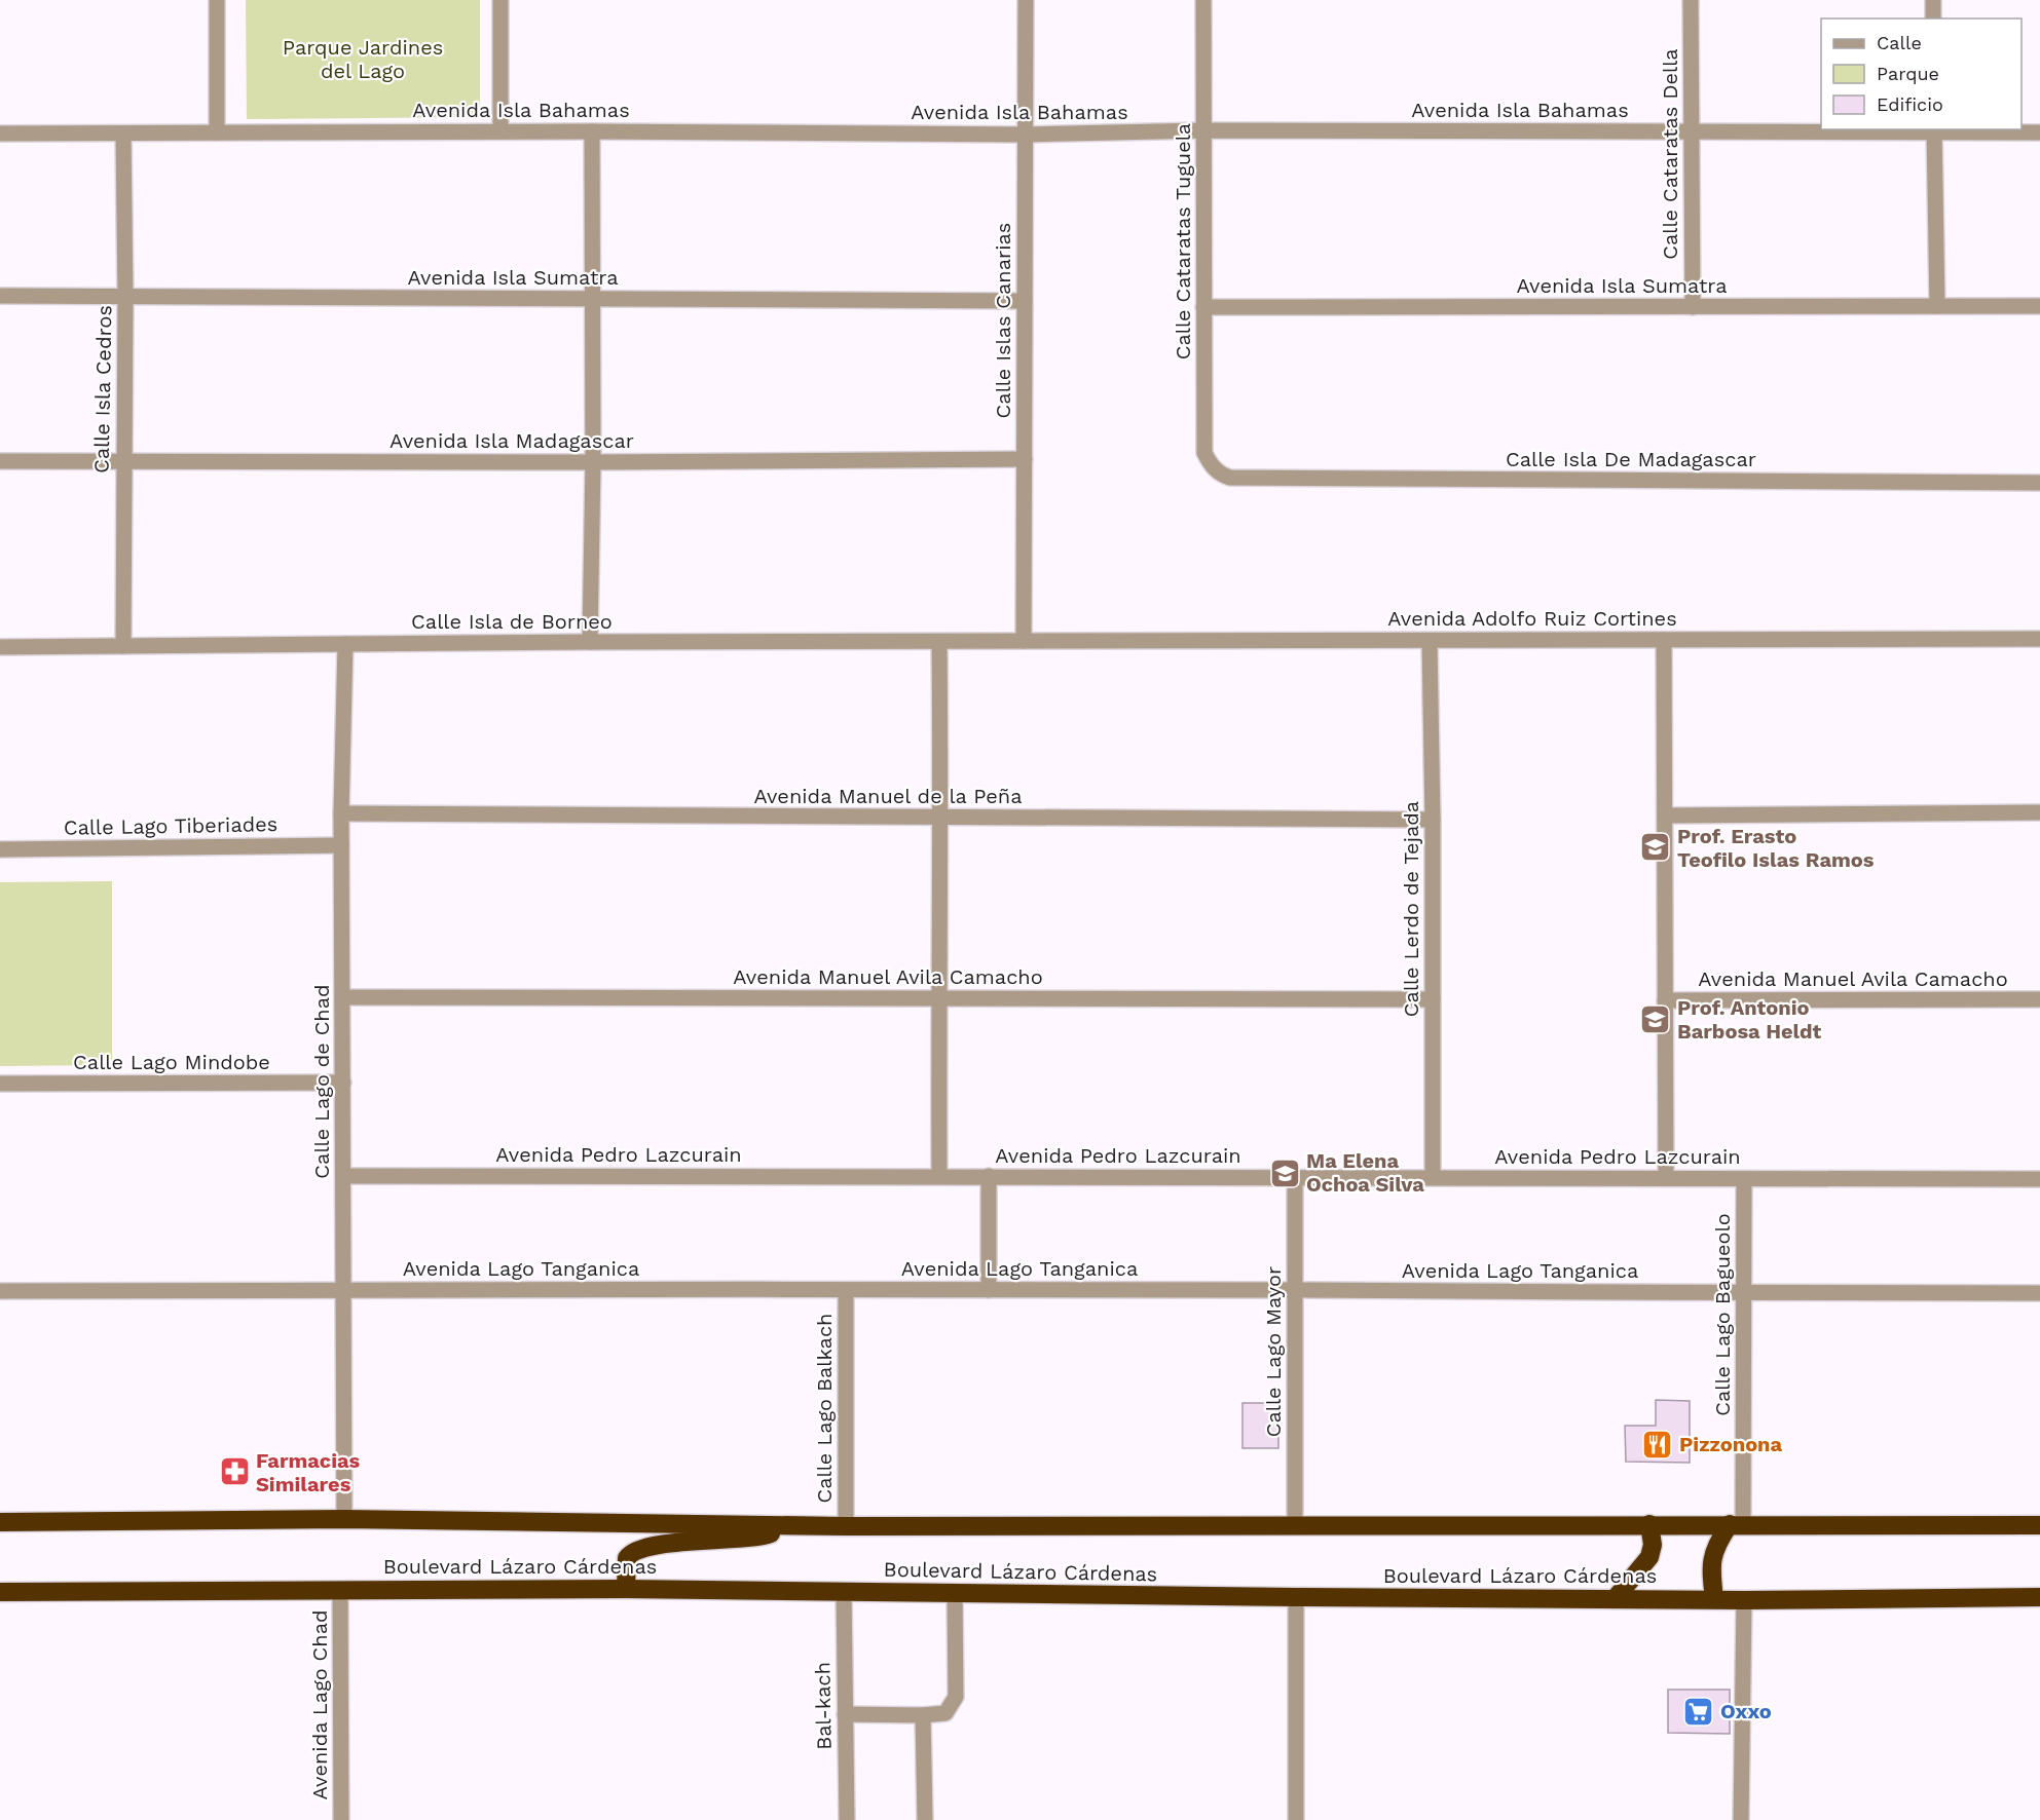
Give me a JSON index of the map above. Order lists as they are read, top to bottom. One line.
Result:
{"streets":{"highway":["Boulevard Lázaro Cárdenas"],"street":["Avenida Isla Bahamas","Calle Cataratas Della","Calle Cataratas Tuguela","Avenida Isla Sumatra","Calle Islas Canarias","Calle Isla Cedros","Avenida Isla Madagascar","Calle Isla De Madagascar","Avenida Adolfo Ruiz Cortines","Calle Isla de Borneo","Avenida Manuel de la Peña","Calle Lago Tiberiades","Calle Lerdo de Tejada","Avenida Manuel Avila Camacho","Calle Lago Mindobe","Calle Lago de Chad","Avenida Pedro Lazcurain","Avenida Lago Tanganica","Calle Lago Bagueolo","Calle Lago Mayor","Calle Lago Balkach","Avenida Lago Chad","Bal-kach"]},"crossings":[["Avenida Isla Bahamas","Calle Cataratas Della"],["Avenida Isla Bahamas","Calle Cataratas Tuguela"],["Avenida Isla Bahamas","Calle Islas Canarias"],["Avenida Isla Bahamas","Calle Isla Cedros"],["Calle Cataratas Della","Avenida Isla Sumatra"],["Calle Cataratas Tuguela","Avenida Isla Sumatra"],["Calle Cataratas Tuguela","Calle Isla De Madagascar"],["Avenida Isla Sumatra","Calle Islas Canarias"],["Avenida Isla Sumatra","Calle Isla Cedros"],["Calle Islas Canarias","Avenida Isla Madagascar"],["Calle Islas Canarias","Avenida Adolfo Ruiz Cortines"],["Calle Islas Canarias","Calle Isla de Borneo"],["Calle Isla Cedros","Avenida Isla Madagascar"],["Calle Isla Cedros","Calle Isla de Borneo"],["Avenida Adolfo Ruiz Cortines","Calle Isla de Borneo"],["Avenida Adolfo Ruiz Cortines","Calle Lerdo de Tejada"],["Calle Isla de Borneo","Calle Lago de Chad"],["Avenida Manuel de la Peña","Calle Lerdo de Tejada"],["Avenida Manuel de la Peña","Calle Lago de Chad"],["Calle Lago Tiberiades","Calle Lago de Chad"],["Calle Lerdo de Tejada","Avenida Manuel Avila Camacho"],["Calle Lerdo de Tejada","Avenida Pedro Lazcurain"],["Avenida Manuel Avila Camacho","Calle Lago de Chad"],["Calle Lago Mindobe","Calle Lago de Chad"],["Calle Lago de Chad","Avenida Pedro Lazcurain"],["Calle Lago de Chad","Avenida Lago Tanganica"],["Avenida Pedro Lazcurain","Calle Lago Bagueolo"],["Avenida Pedro Lazcurain","Calle Lago Mayor"],["Avenida Lago Tanganica","Calle Lago Bagueolo"],["Avenida Lago Tanganica","Calle Lago Mayor"],["Avenida Lago Tanganica","Calle Lago Balkach"],["Boulevard Lázaro Cárdenas","Avenida Lago Chad"],["Boulevard Lázaro Cárdenas","Bal-kach"]],"parks":["Parque Jardines del Lago"],"places":{"school or university":["Prof. Erasto Teofilo Islas Ramos","Prof. Antonio Barbosa Heldt","Ma Elena Ochoa Silva"],"restaurant":["Pizzonona"],"pharmacy":["Farmacias Similares"],"supermarket":["Oxxo"]},"legend":["Calle","Parque","Edificio"]}
